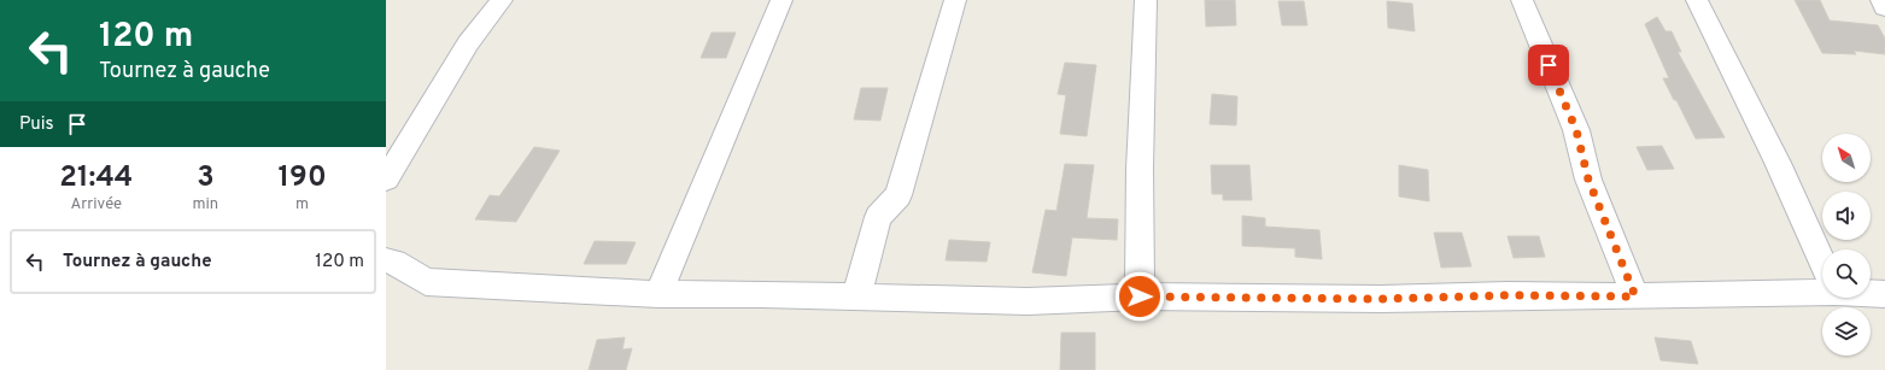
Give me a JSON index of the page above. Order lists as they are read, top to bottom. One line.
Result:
{"north":"top left","page":{"turn":["120 m","Tournez à gauche"],"then":"Puis","eta":["21:44","Arrivée","3","min","190","m"],"list":[{"name":"Tournez à gauche","value":"120 m"}]}}
